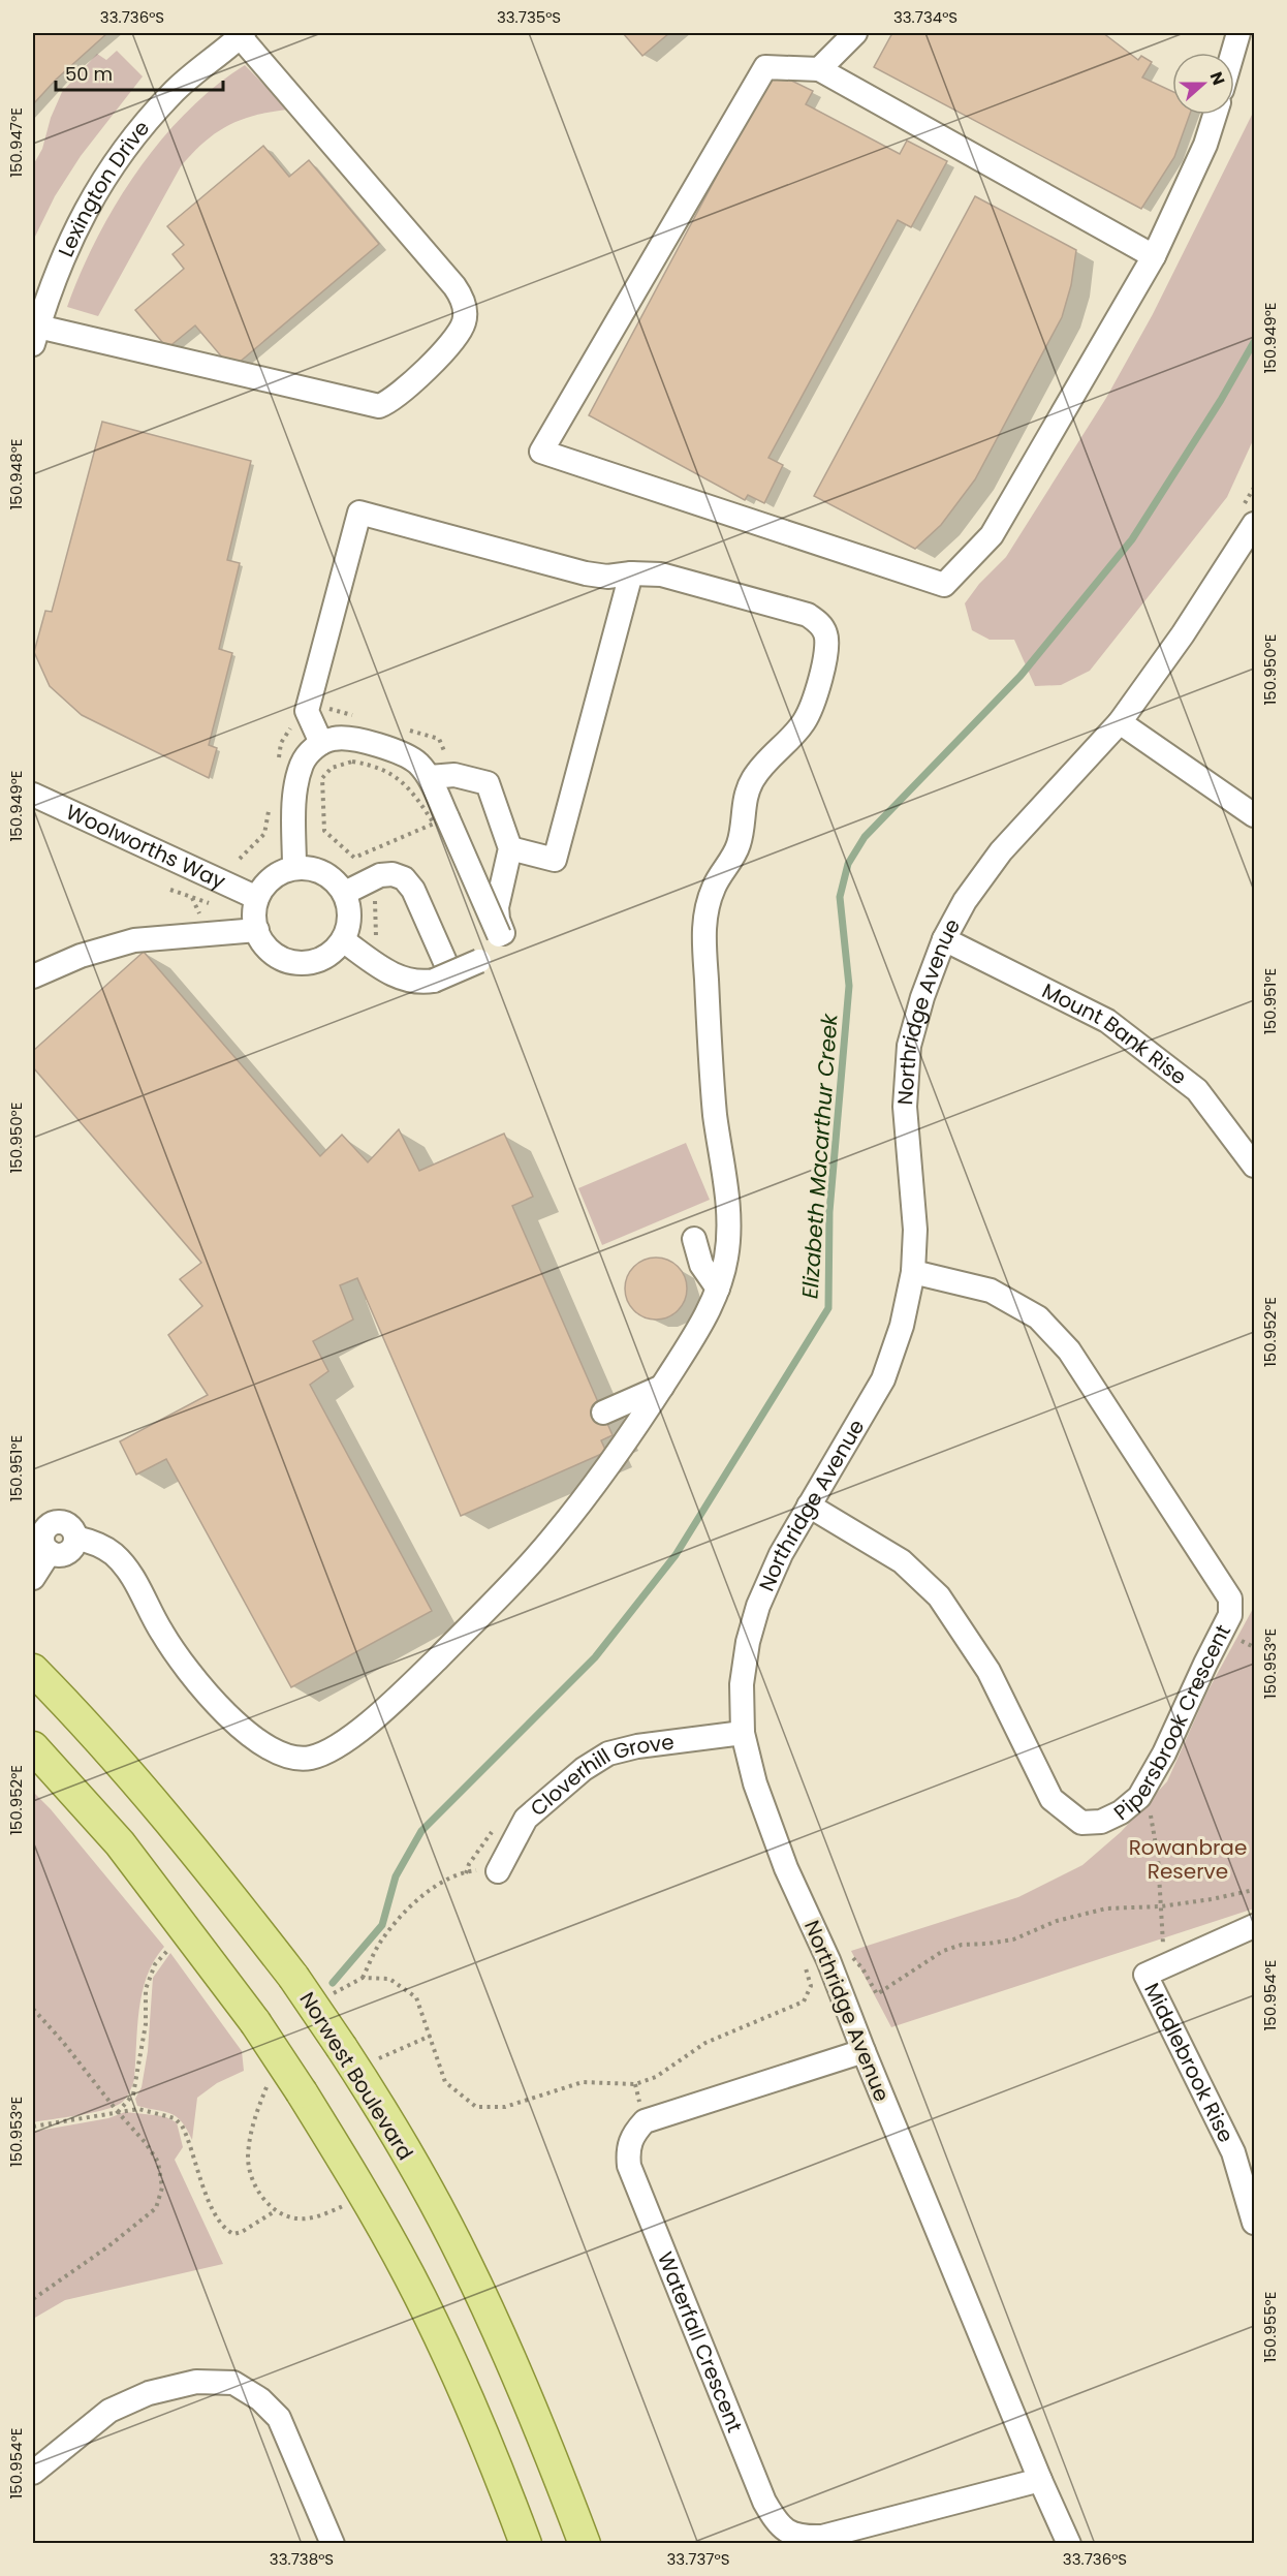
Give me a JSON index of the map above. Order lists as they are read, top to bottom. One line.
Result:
{"streets":{"main road":["Norwest Boulevard"],"street":["Lexington Drive","Woolworths Way","Northridge Avenue","Mount Bank Rise","Pipersbrook Crescent","Cloverhill Grove","Middlebrook Rise","Waterfall Crescent"]},"crossings":[["Northridge Avenue","Mount Bank Rise"],["Northridge Avenue","Pipersbrook Crescent"],["Northridge Avenue","Cloverhill Grove"],["Northridge Avenue","Waterfall Crescent"]],"water":["Elizabeth Macarthur Creek"],"parks":["Rowanbrae Reserve"],"scale_bar":"50 m","north":"right","coordinates":["33.736°S","33.735°S","33.734°S","150.947°E","150.949°E","150.948°E","150.950°E","150.951°E","150.952°E","150.953°E","150.954°E","150.955°E","33.738°S","33.737°S"]}
